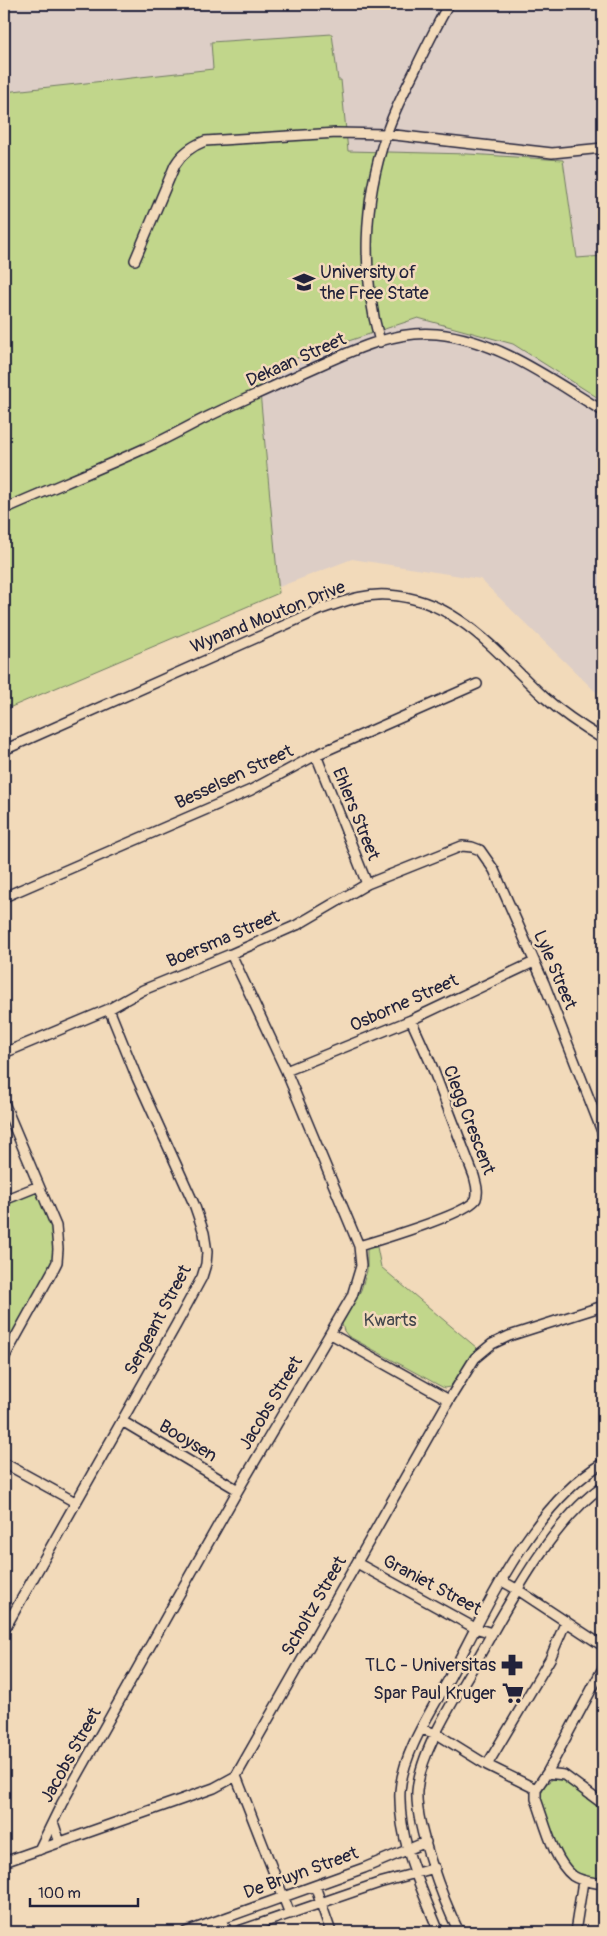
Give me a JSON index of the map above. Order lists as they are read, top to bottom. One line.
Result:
{"streets":{"street":["Dekaan Street","Wynand Mouton Drive","Besselsen Street","Ehlers Street","Boersma Street","Lyle Street","Osborne Street","Clegg Crescent","Sergeant Street","Jacobs Street","Booysen","Graniet Street","Scholtz Street","De Bruyn Street"]},"crossings":[["Besselsen Street","Ehlers Street"],["Ehlers Street","Boersma Street"],["Boersma Street","Lyle Street"],["Boersma Street","Sergeant Street"],["Boersma Street","Jacobs Street"],["Lyle Street","Osborne Street"],["Osborne Street","Clegg Crescent"],["Osborne Street","Jacobs Street"],["Clegg Crescent","Jacobs Street"],["Sergeant Street","Booysen"],["Jacobs Street","Booysen"],["Graniet Street","Scholtz Street"]],"parks":["Kwarts"],"places":{"school or university":["University of the Free State"],"pharmacy":["TLC - Universitas"],"supermarket":["Spar Paul Kruger"]},"scale_bar":"100 m"}
